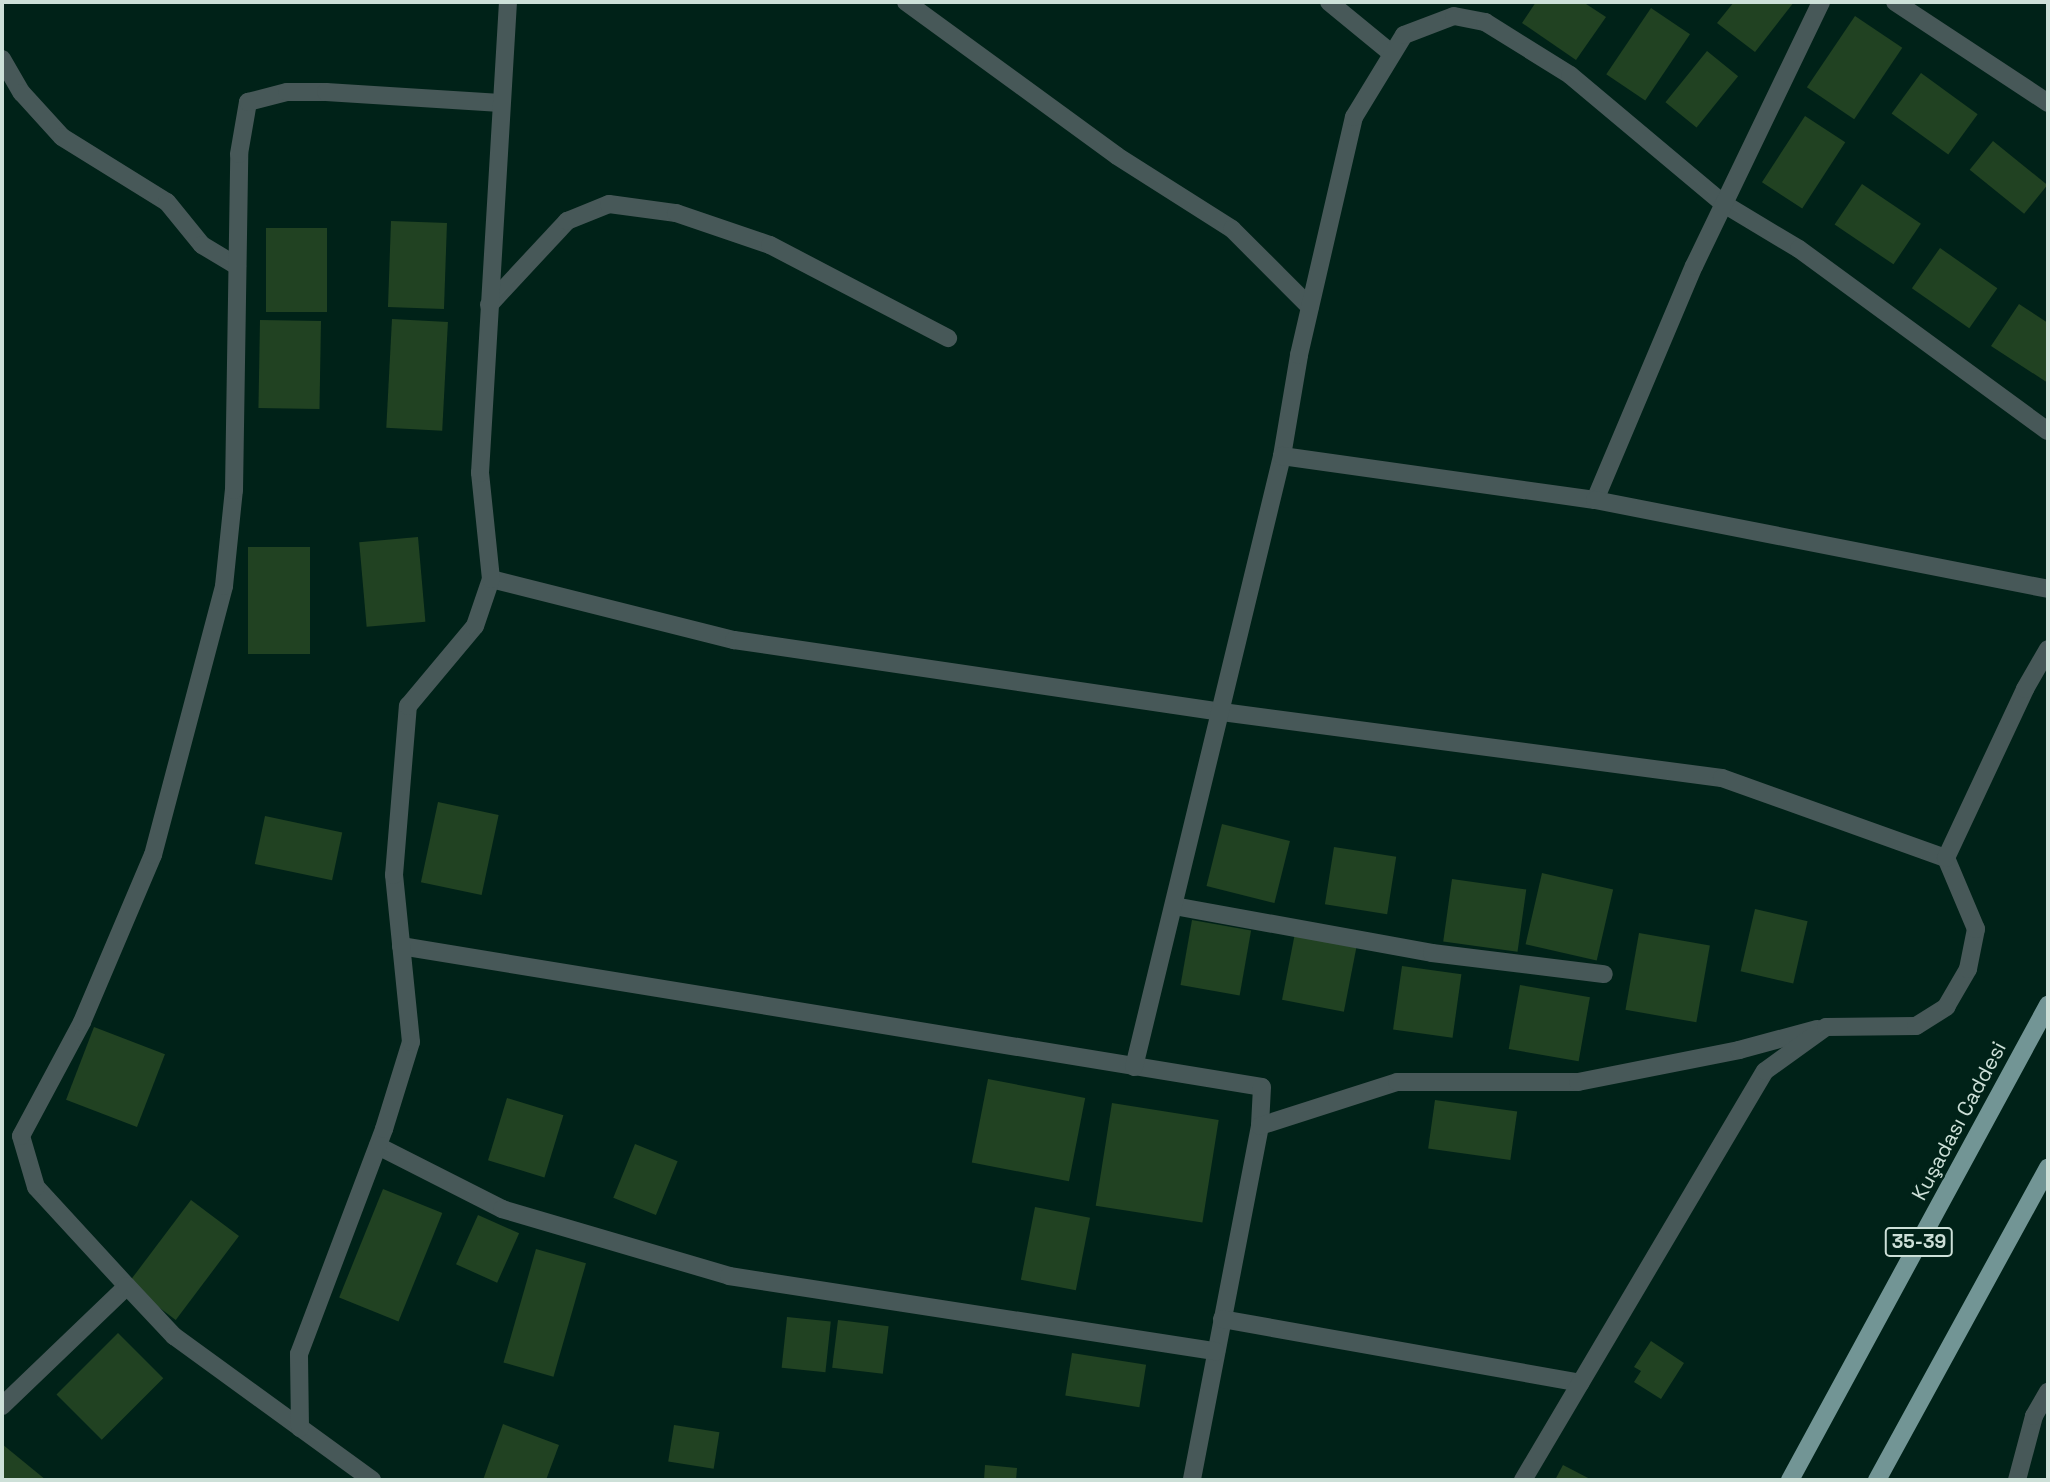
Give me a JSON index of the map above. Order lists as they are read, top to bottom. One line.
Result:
{"streets":{"main road":["Kuşadası Caddesi","35-39"]}}
